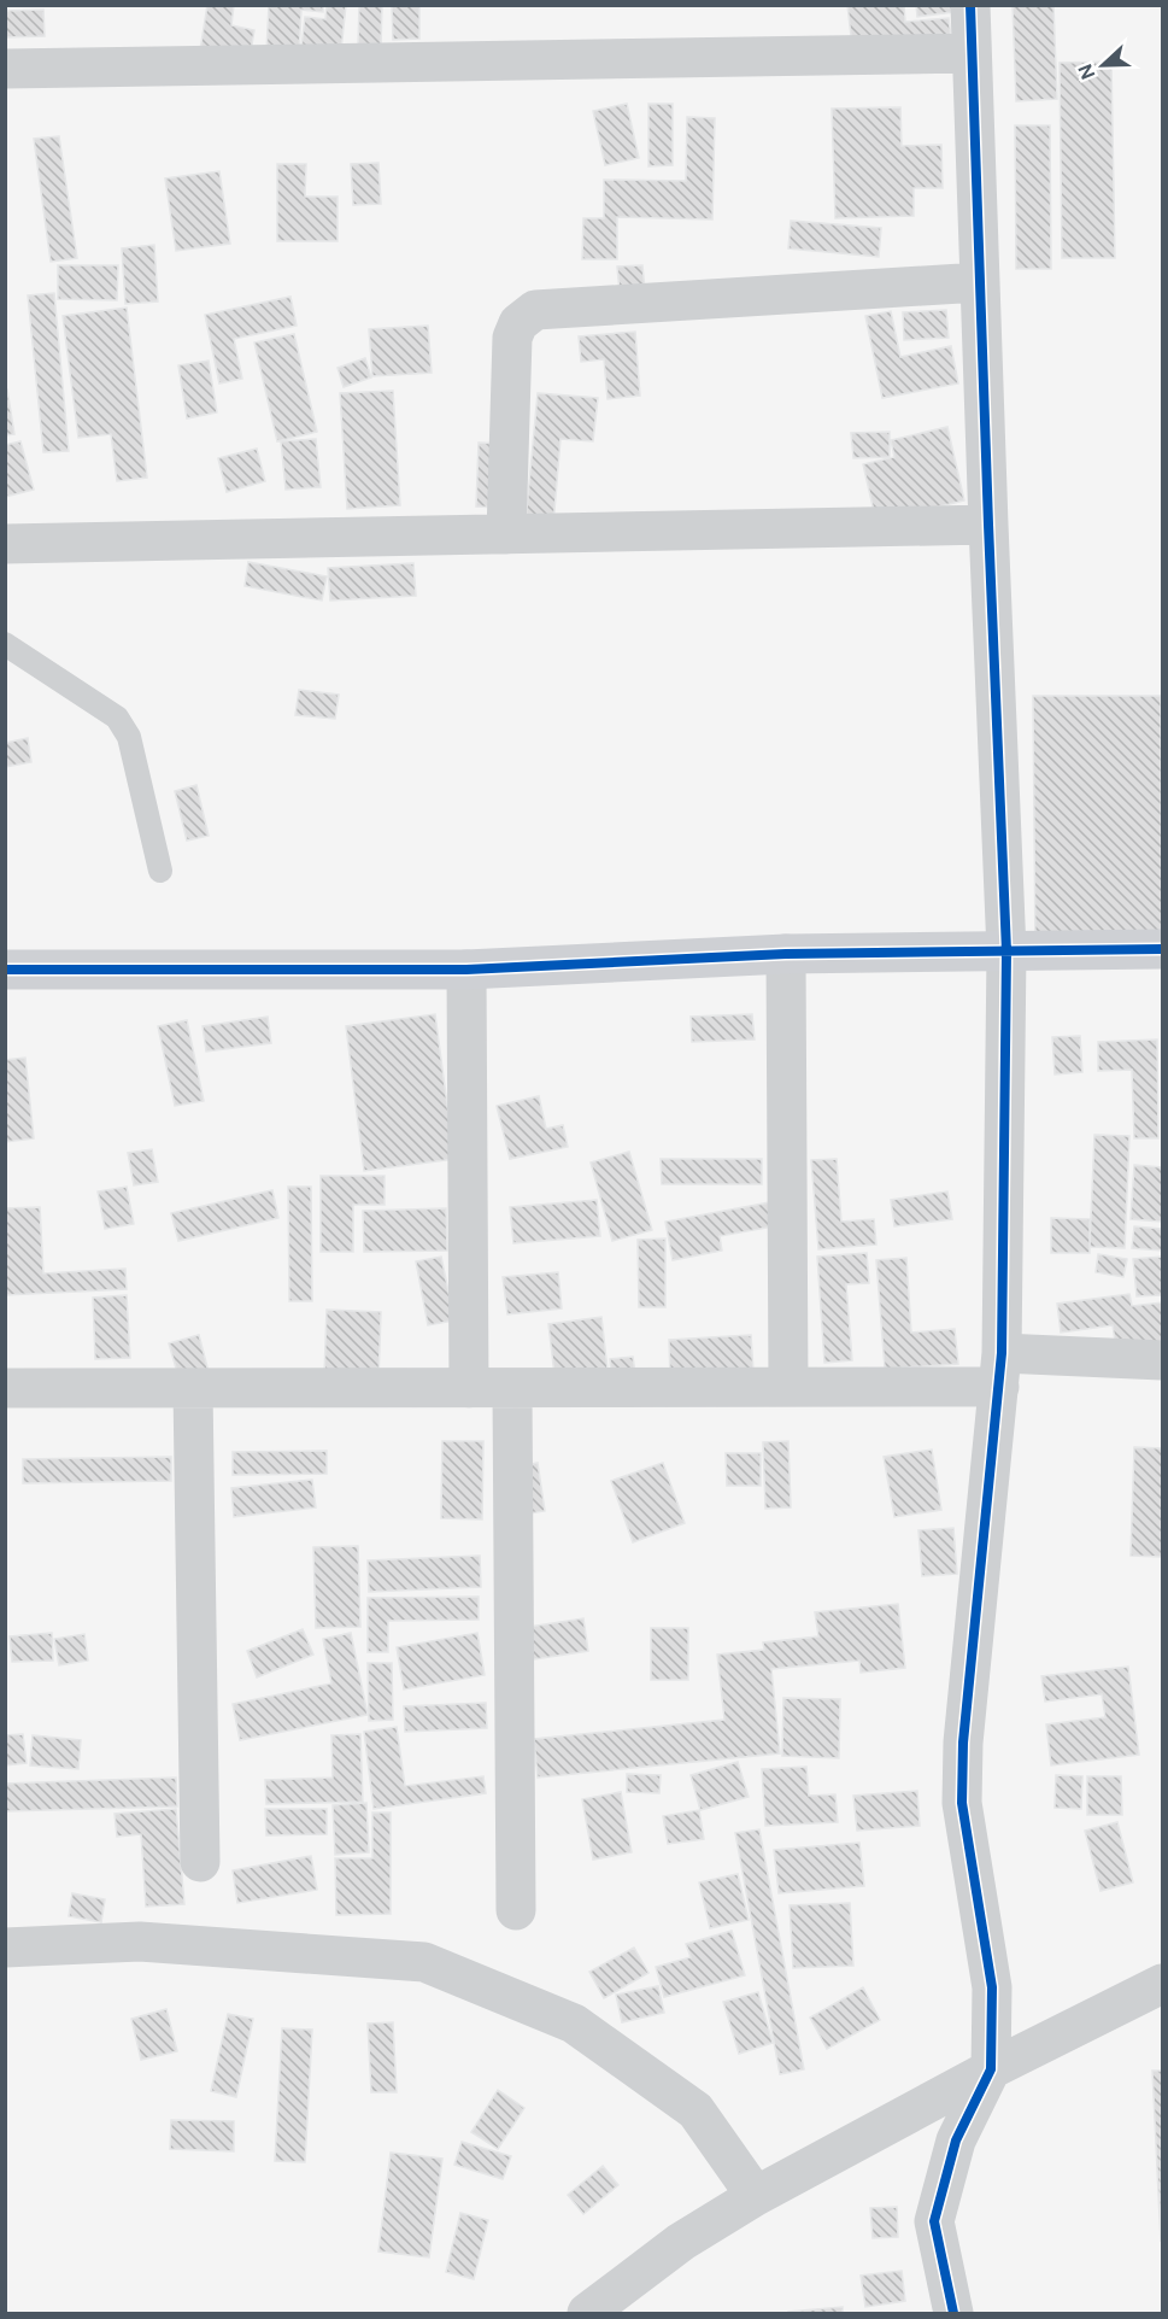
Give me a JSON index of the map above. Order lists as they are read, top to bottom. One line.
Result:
{"north":"left"}
